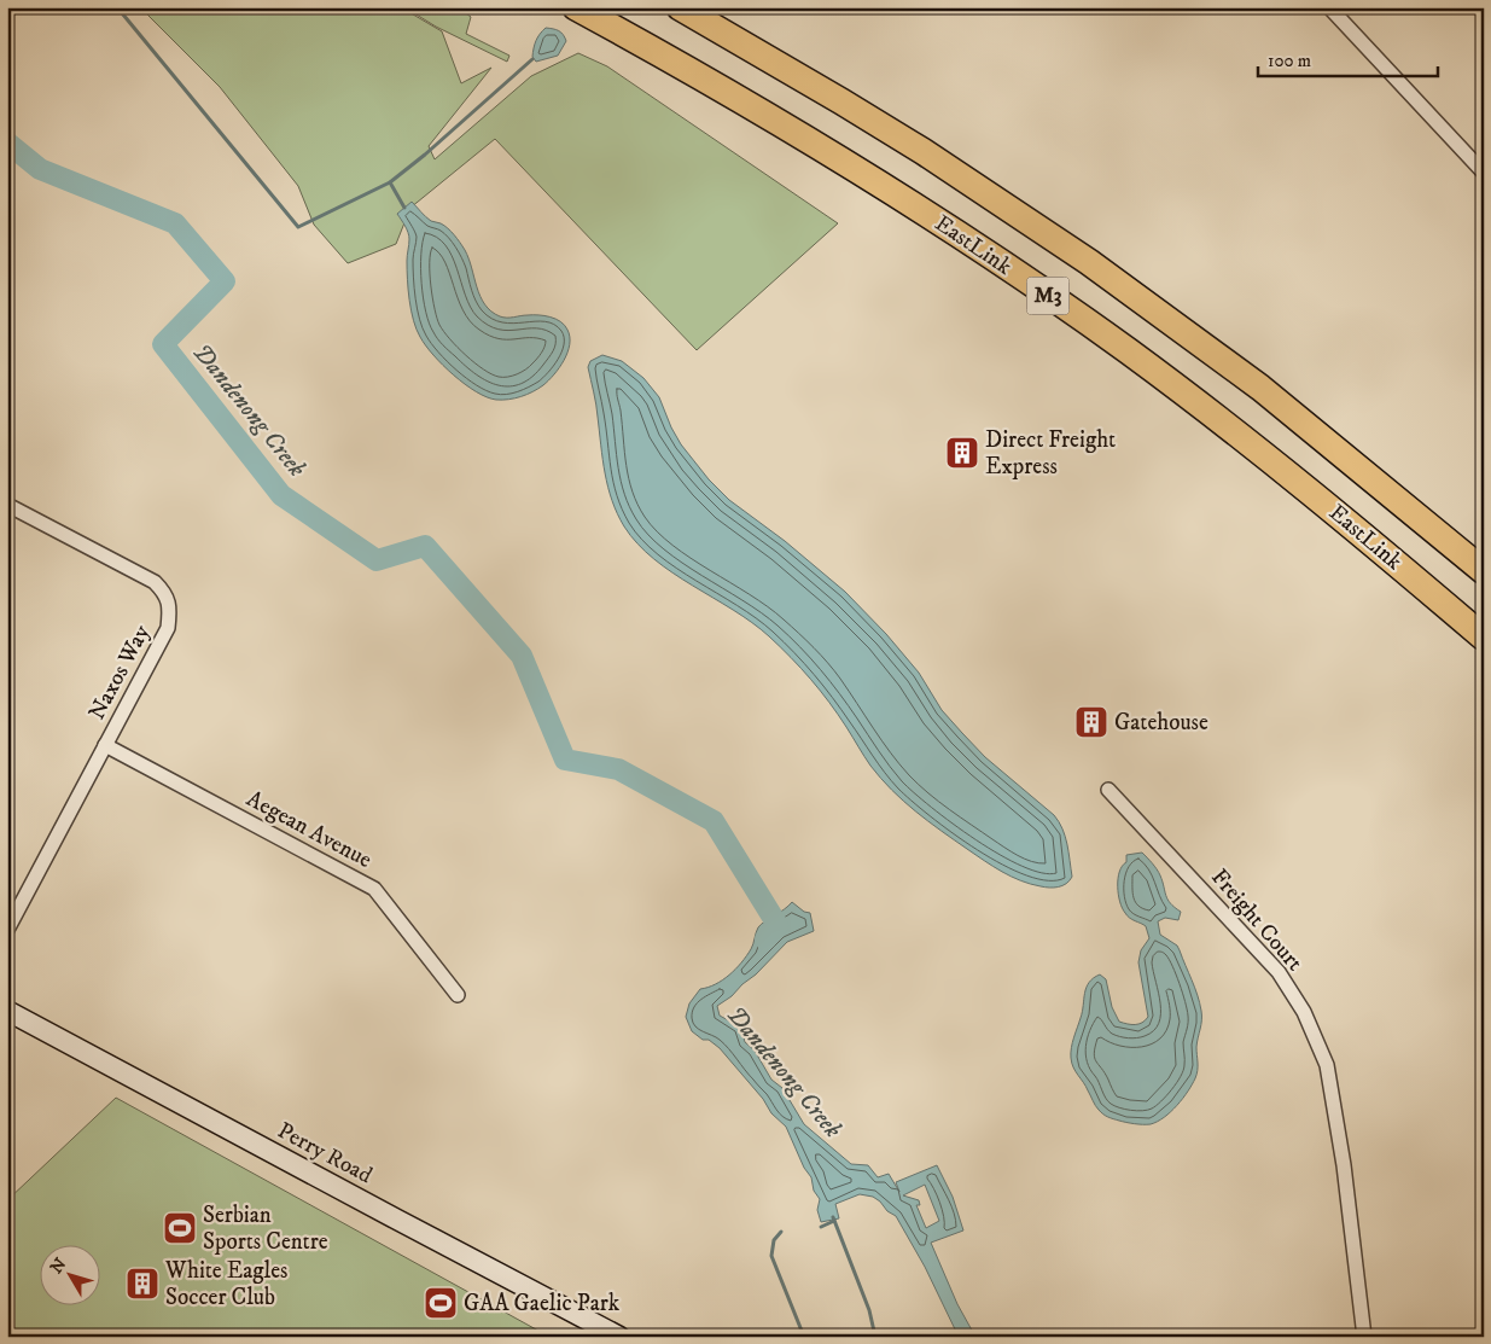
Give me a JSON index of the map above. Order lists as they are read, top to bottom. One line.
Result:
{"streets":{"highway":["EastLink","M3"],"main road":["Perry Road"],"street":["Naxos Way","Aegean Avenue","Freight Court"]},"crossings":[["Naxos Way","Aegean Avenue"]],"water":["Dandenong Creek"],"places":{"building":["Direct Freight Express","Gatehouse","White Eagles Soccer Club"],"sports":["Serbian Sports Centre","GAA Gaelic Park"]},"scale_bar":"100 m","north":"top left"}
